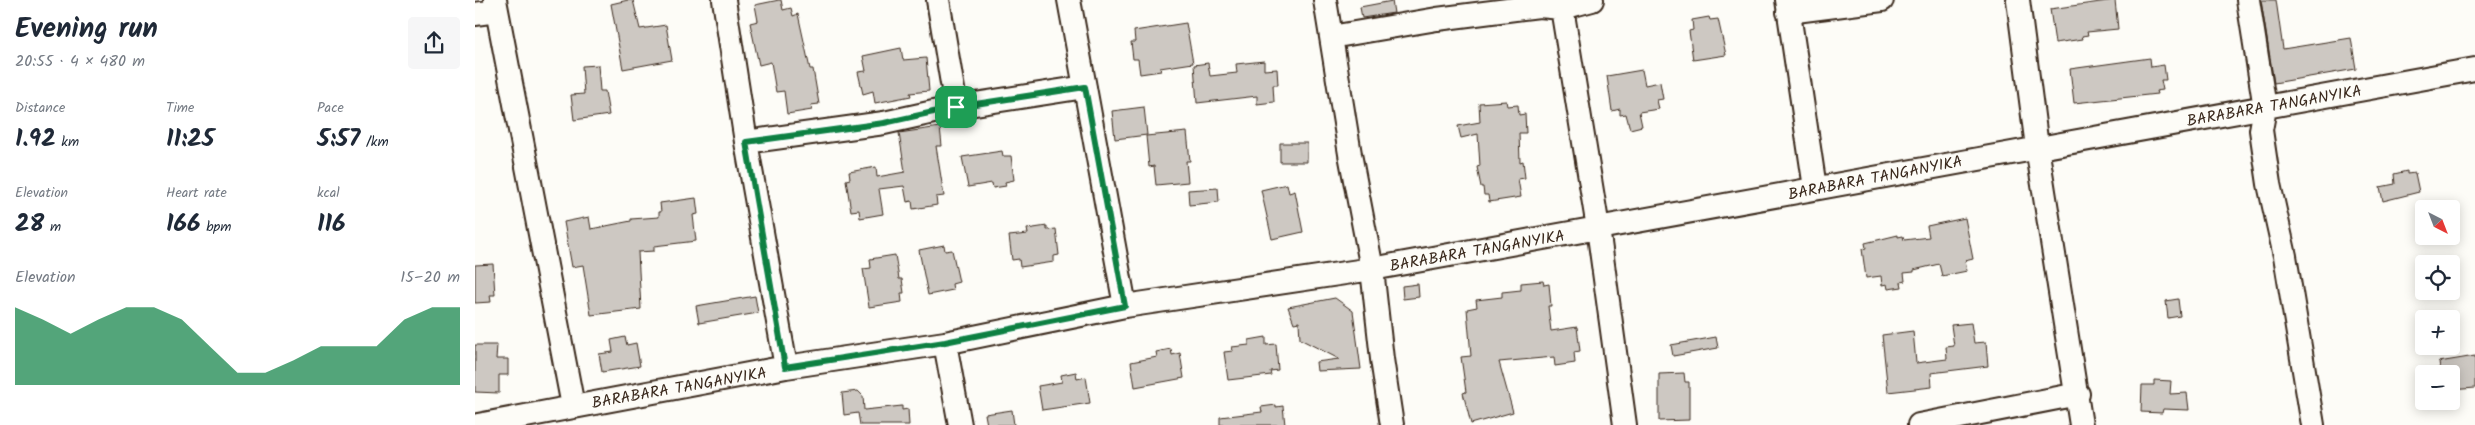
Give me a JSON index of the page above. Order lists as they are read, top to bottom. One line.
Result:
{"streets":{"street":["BARABARA TANGANYIKA"]},"north":"bottom right","page":{"heading":["Evening run","20:55 · 4 × 480 m"],"stats":[["Distance","1.92 km"],["Time","11:25"],["Pace","5:57 /km"],["Elevation","28 m"],["Heart rate","166 bpm"],["kcal","116"]],"map_buttons":["+","−"],"chart":["Elevation","15–20 m"]}}
